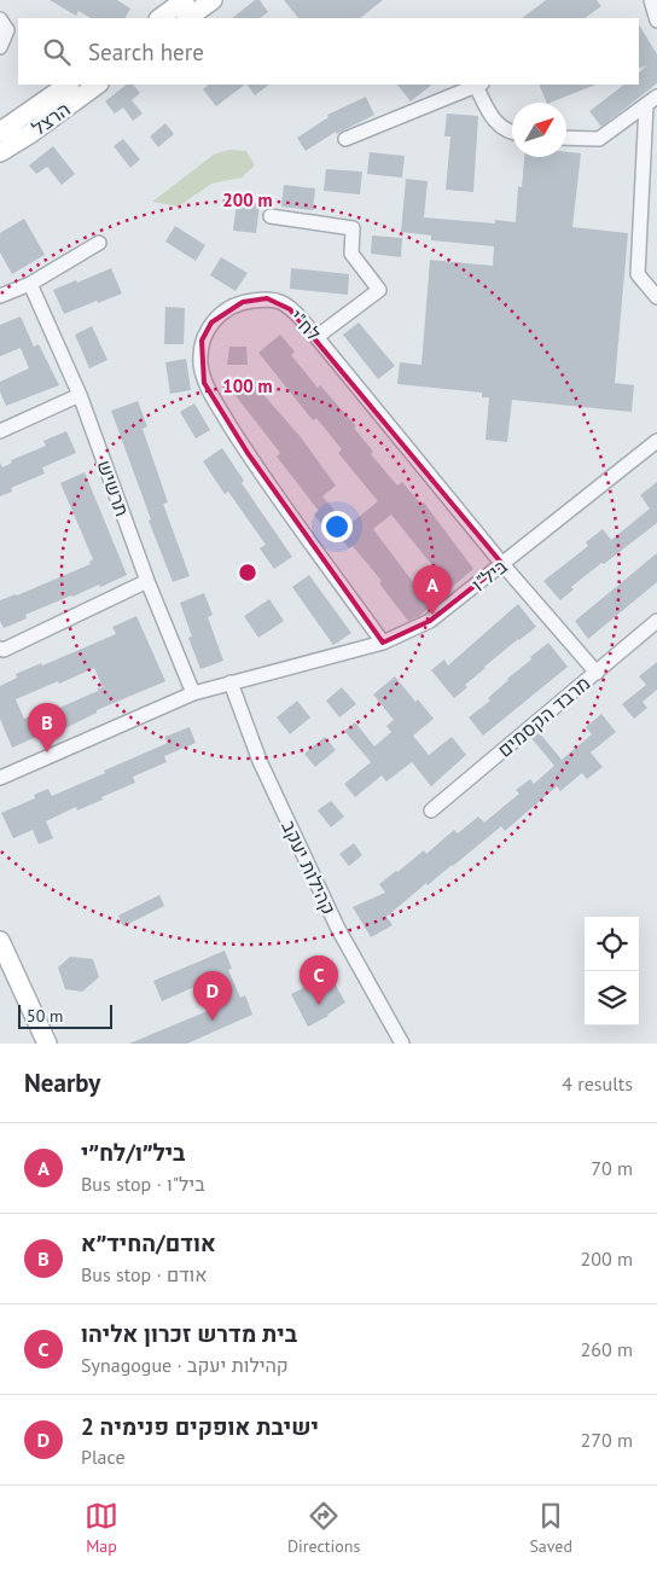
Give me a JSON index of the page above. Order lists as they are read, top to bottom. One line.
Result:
{"streets":{"main road":["הרצל"],"street":["לח\"י","תרשיש","ביל\"ו","מרבד הקסמים","קהילות יעקב"]},"crossings":[["לח\"י","ביל\"ו"],["לח\"י","מרבד הקסמים"],["תרשיש","ביל\"ו"],["ביל\"ו","קהילות יעקב"]],"scale_bar":"50 m","north":"top right","page":{"search":"Search here","pins":["A","B","C","D"],"scale":"50 m","heading":["Nearby","4 results"],"list":[{"mark":"A","name":"ביל״ו/לח״י","note":"Bus stop · ביל\"ו","value":"70 m"},{"mark":"B","name":"אודם/החיד״א","note":"Bus stop · אודם","value":"200 m"},{"mark":"C","name":"בית מדרש זכרון אליהו","note":"Synagogue · קהילות יעקב","value":"260 m"},{"mark":"D","name":"ישיבת אופקים פנימיה 2","note":"Place","value":"270 m"}],"nav":["Map","Directions","Saved"]},"rings":["200 m","100 m"]}
